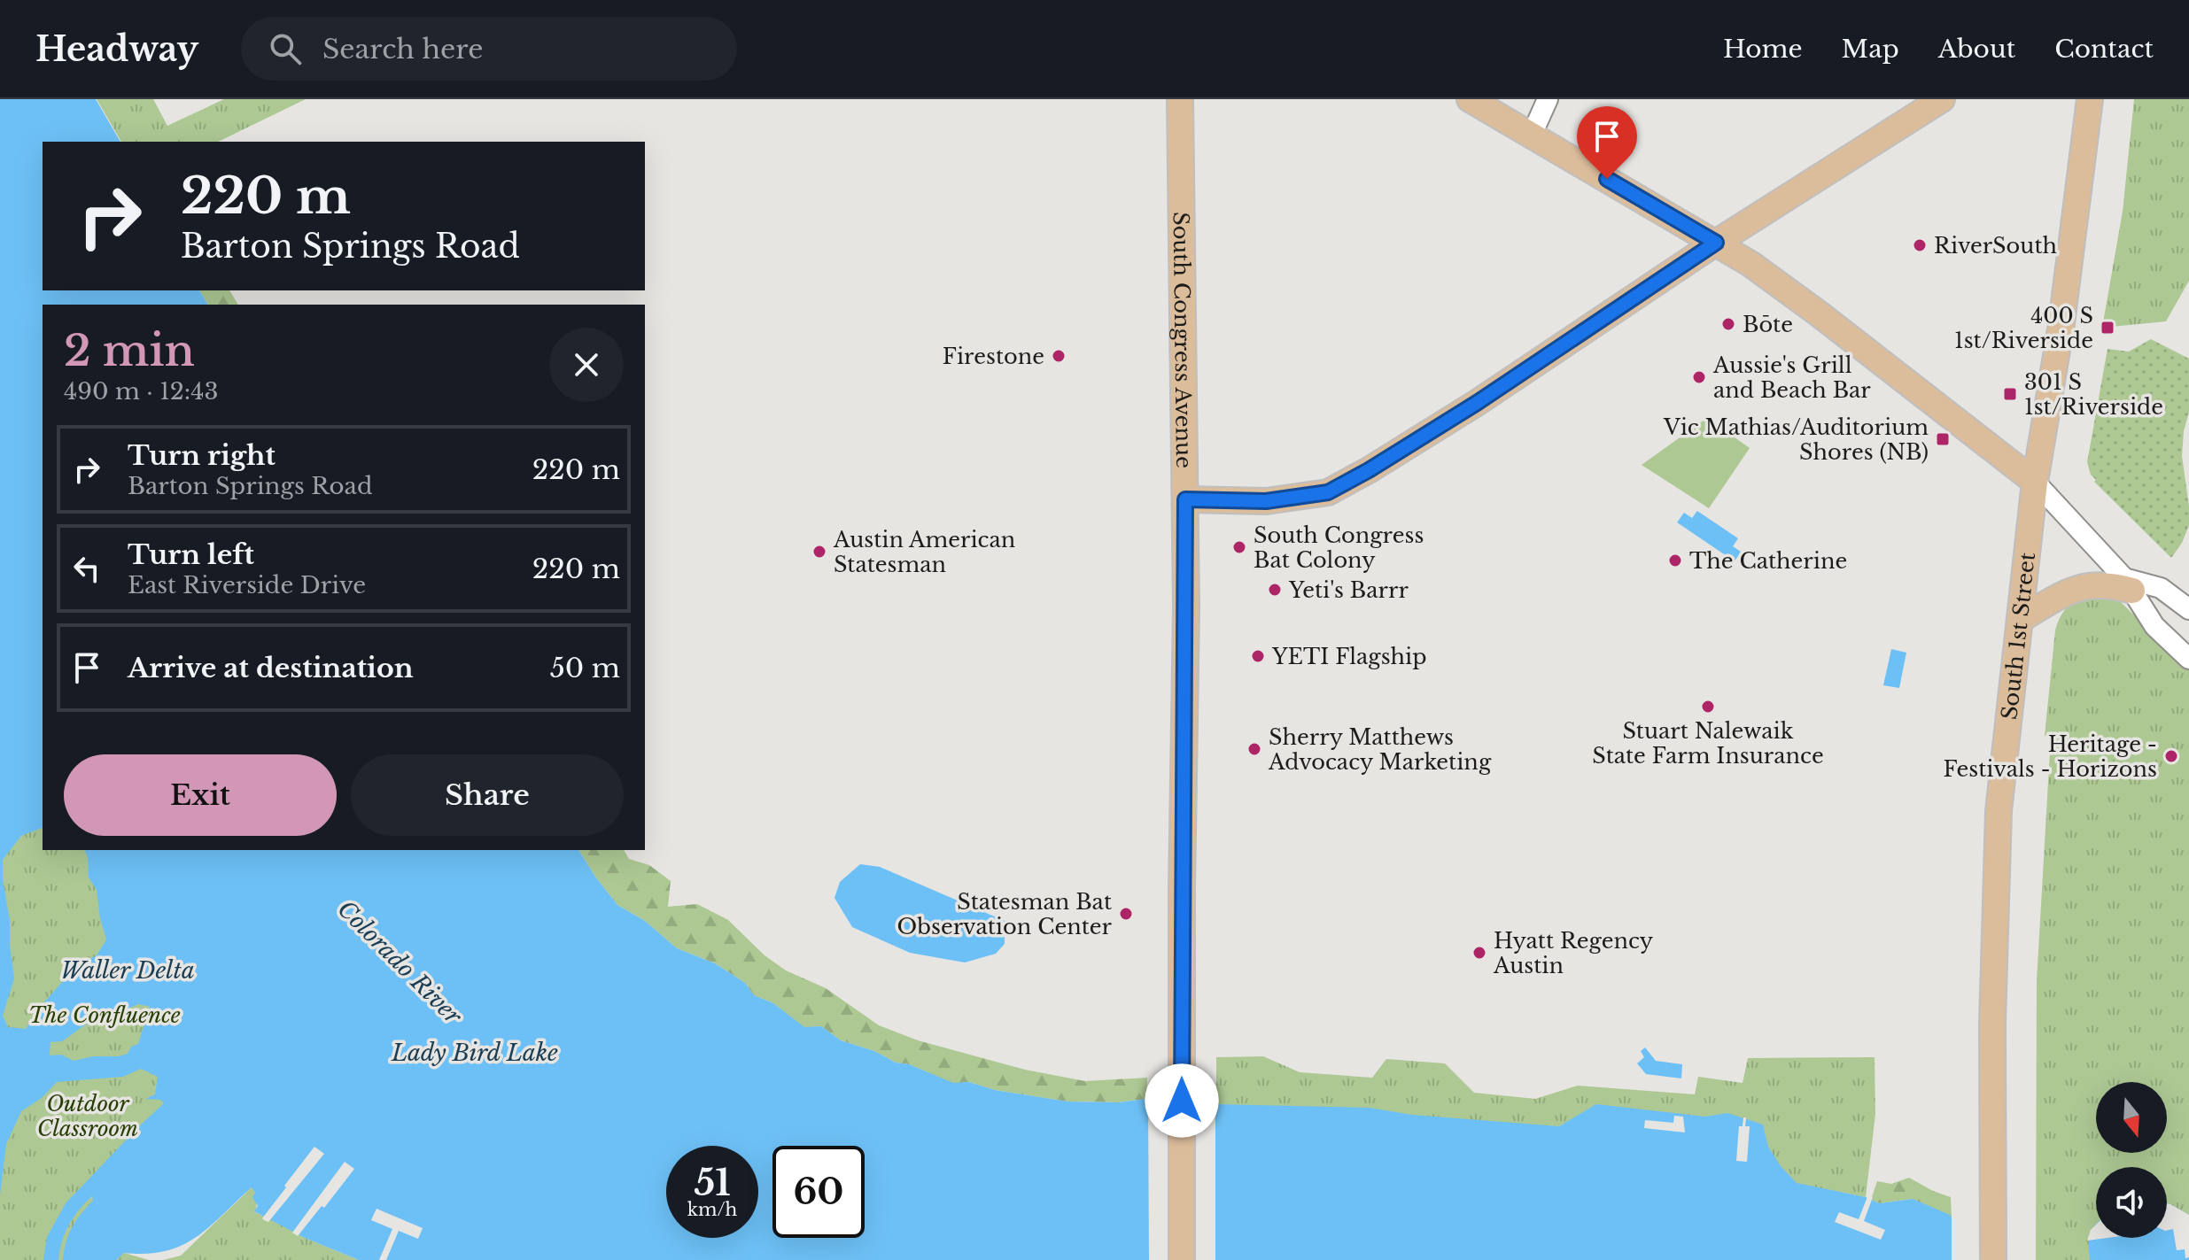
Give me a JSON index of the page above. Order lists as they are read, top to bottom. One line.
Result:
{"streets":{"main road":["South Congress Avenue","South 1st Street"]},"water":["Colorado River","Waller Delta","Lady Bird Lake"],"parks":["The Confluence","Outdoor Classroom"],"places":{"other":["RiverSouth","Bōte","Firestone","Aussie's Grill and Beach Bar","South Congress Bat Colony","Austin American Statesman","The Catherine","Yeti's Barrr","YETI Flagship","Stuart Nalewaik State Farm Insurance","Sherry Matthews Advocacy Marketing","Heritage - Festivals - Horizons","Statesman Bat Observation Center","Hyatt Regency Austin"],"transit":["400 S 1st/Riverside","301 S 1st/Riverside","Vic Mathias/Auditorium Shores (NB)"]},"north":"bottom","page":{"header":"Headway","search":"Search here","nav":["Home","Map","About","Contact"],"turn":["220 m","Barton Springs Road"],"heading":["2 min","490 m · 12:43"],"list":[{"name":"Turn right","note":"Barton Springs Road","value":"220 m"},{"name":"Turn left","note":"East Riverside Drive","value":"220 m"},{"name":"Arrive at destination","value":"50 m"}],"buttons":["Exit","Share"],"speed":"51 km/h","limit":"60"}}
